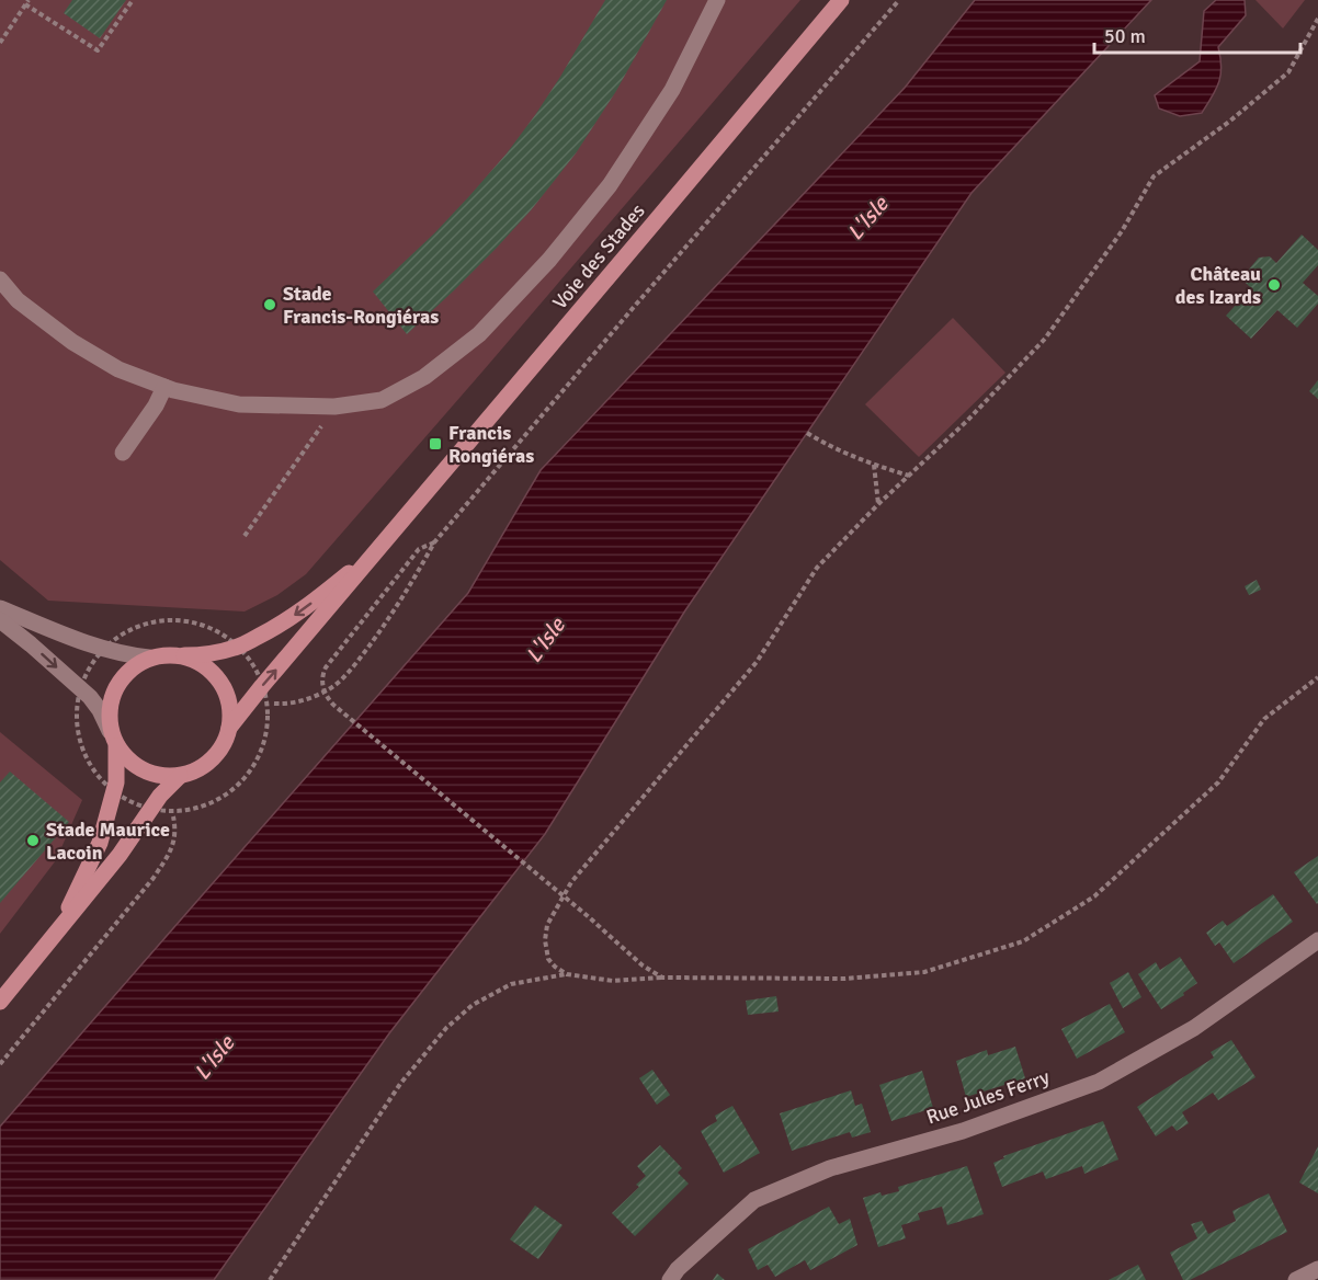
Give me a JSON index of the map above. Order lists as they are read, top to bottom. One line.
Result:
{"streets":{"main road":["Voie des Stades"],"street":["Rue Jules Ferry"]},"water":["L'Isle"],"places":{"other":["Château des Izards","Stade Francis-Rongiéras","Stade Maurice Lacoin"],"transit":["Francis Rongiéras"]},"scale_bar":"50 m"}
